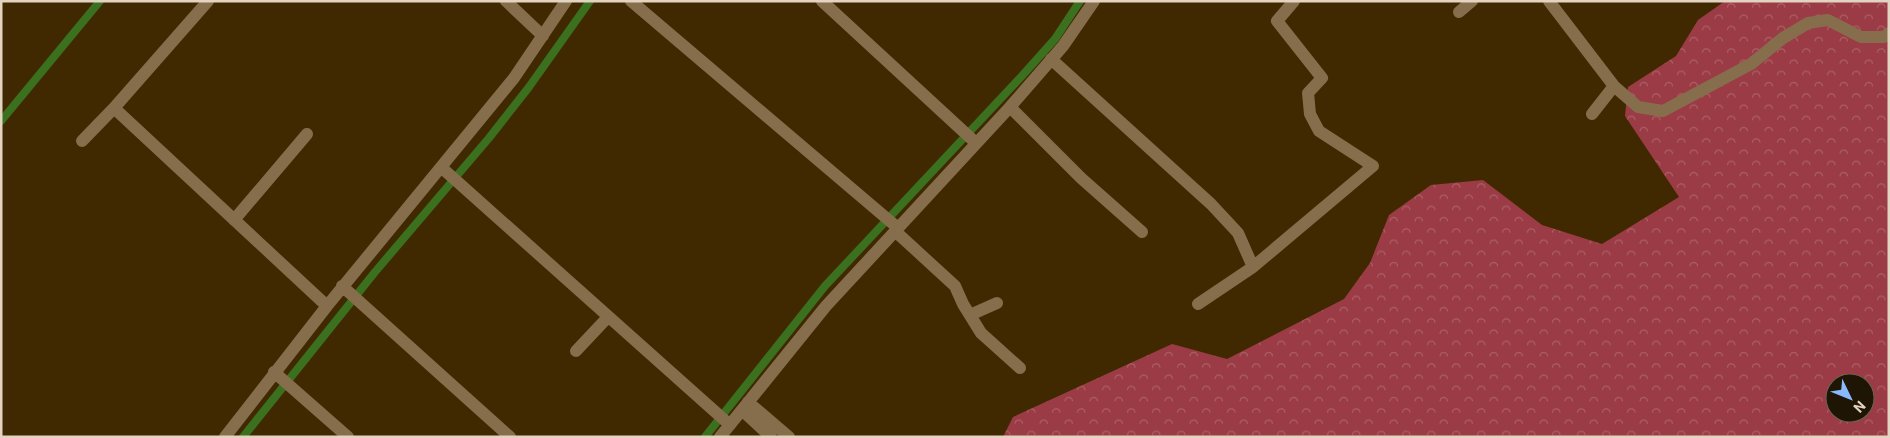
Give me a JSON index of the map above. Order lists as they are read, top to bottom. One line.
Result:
{"north":"bottom right"}
